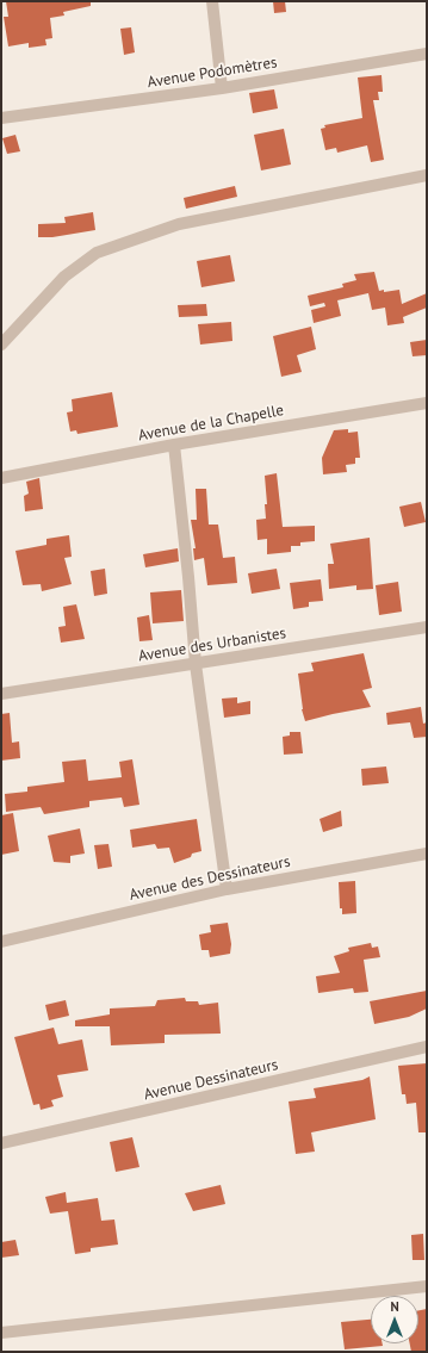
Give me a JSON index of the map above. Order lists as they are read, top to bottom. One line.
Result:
{"streets":{"street":["Avenue Podomètres","Avenue de la Chapelle","Avenue des Urbanistes","Avenue des Dessinateurs","Avenue Dessinateurs"]},"north":"top"}
